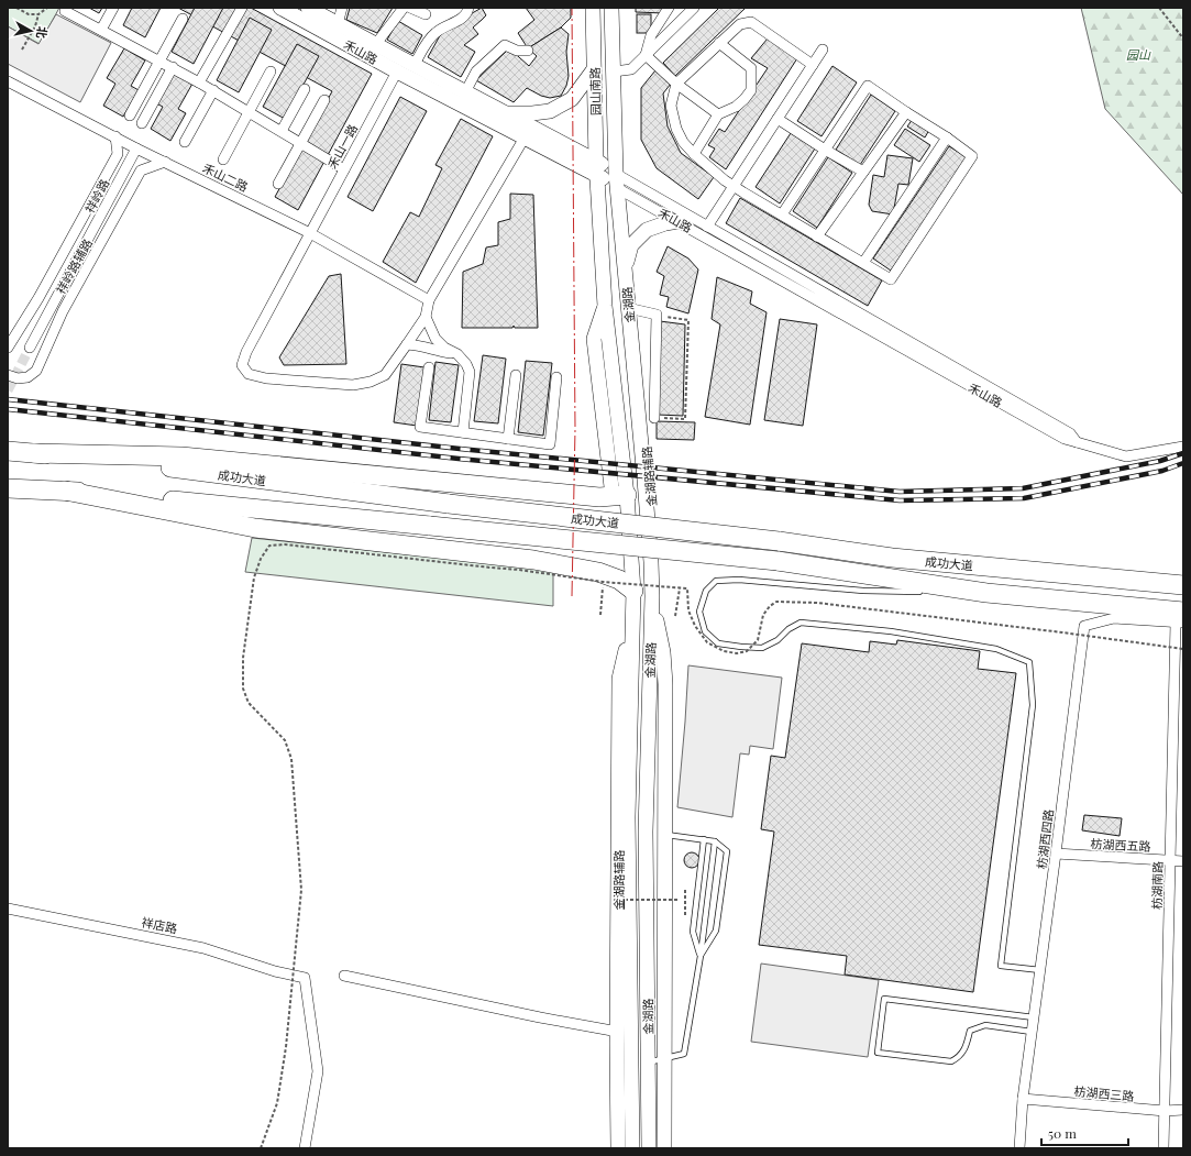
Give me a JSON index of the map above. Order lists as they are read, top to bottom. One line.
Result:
{"streets":{"highway":["成功大道"],"main road":["禾山路","园山南路","金湖路","金湖路辅路"],"street":["禾山一路","禾山二路","祥岭路","祥岭路辅路","枋湖西四路","枋湖西五路","枋湖南路","祥店路","枋湖西三路"]},"crossings":[["禾山路","园山南路"],["禾山路","禾山一路"],["禾山路","金湖路"],["园山南路","金湖路"],["禾山一路","禾山二路"],["禾山二路","祥岭路"],["禾山二路","祥岭路辅路"],["金湖路","金湖路辅路"],["成功大道","枋湖西四路"],["成功大道","枋湖南路"],["枋湖西四路","枋湖西五路"],["枋湖西四路","枋湖南路"],["枋湖西四路","枋湖西三路"],["枋湖西五路","枋湖南路"],["枋湖南路","枋湖西三路"]],"parks":["园山"],"scale_bar":"50 m","north":"right"}
